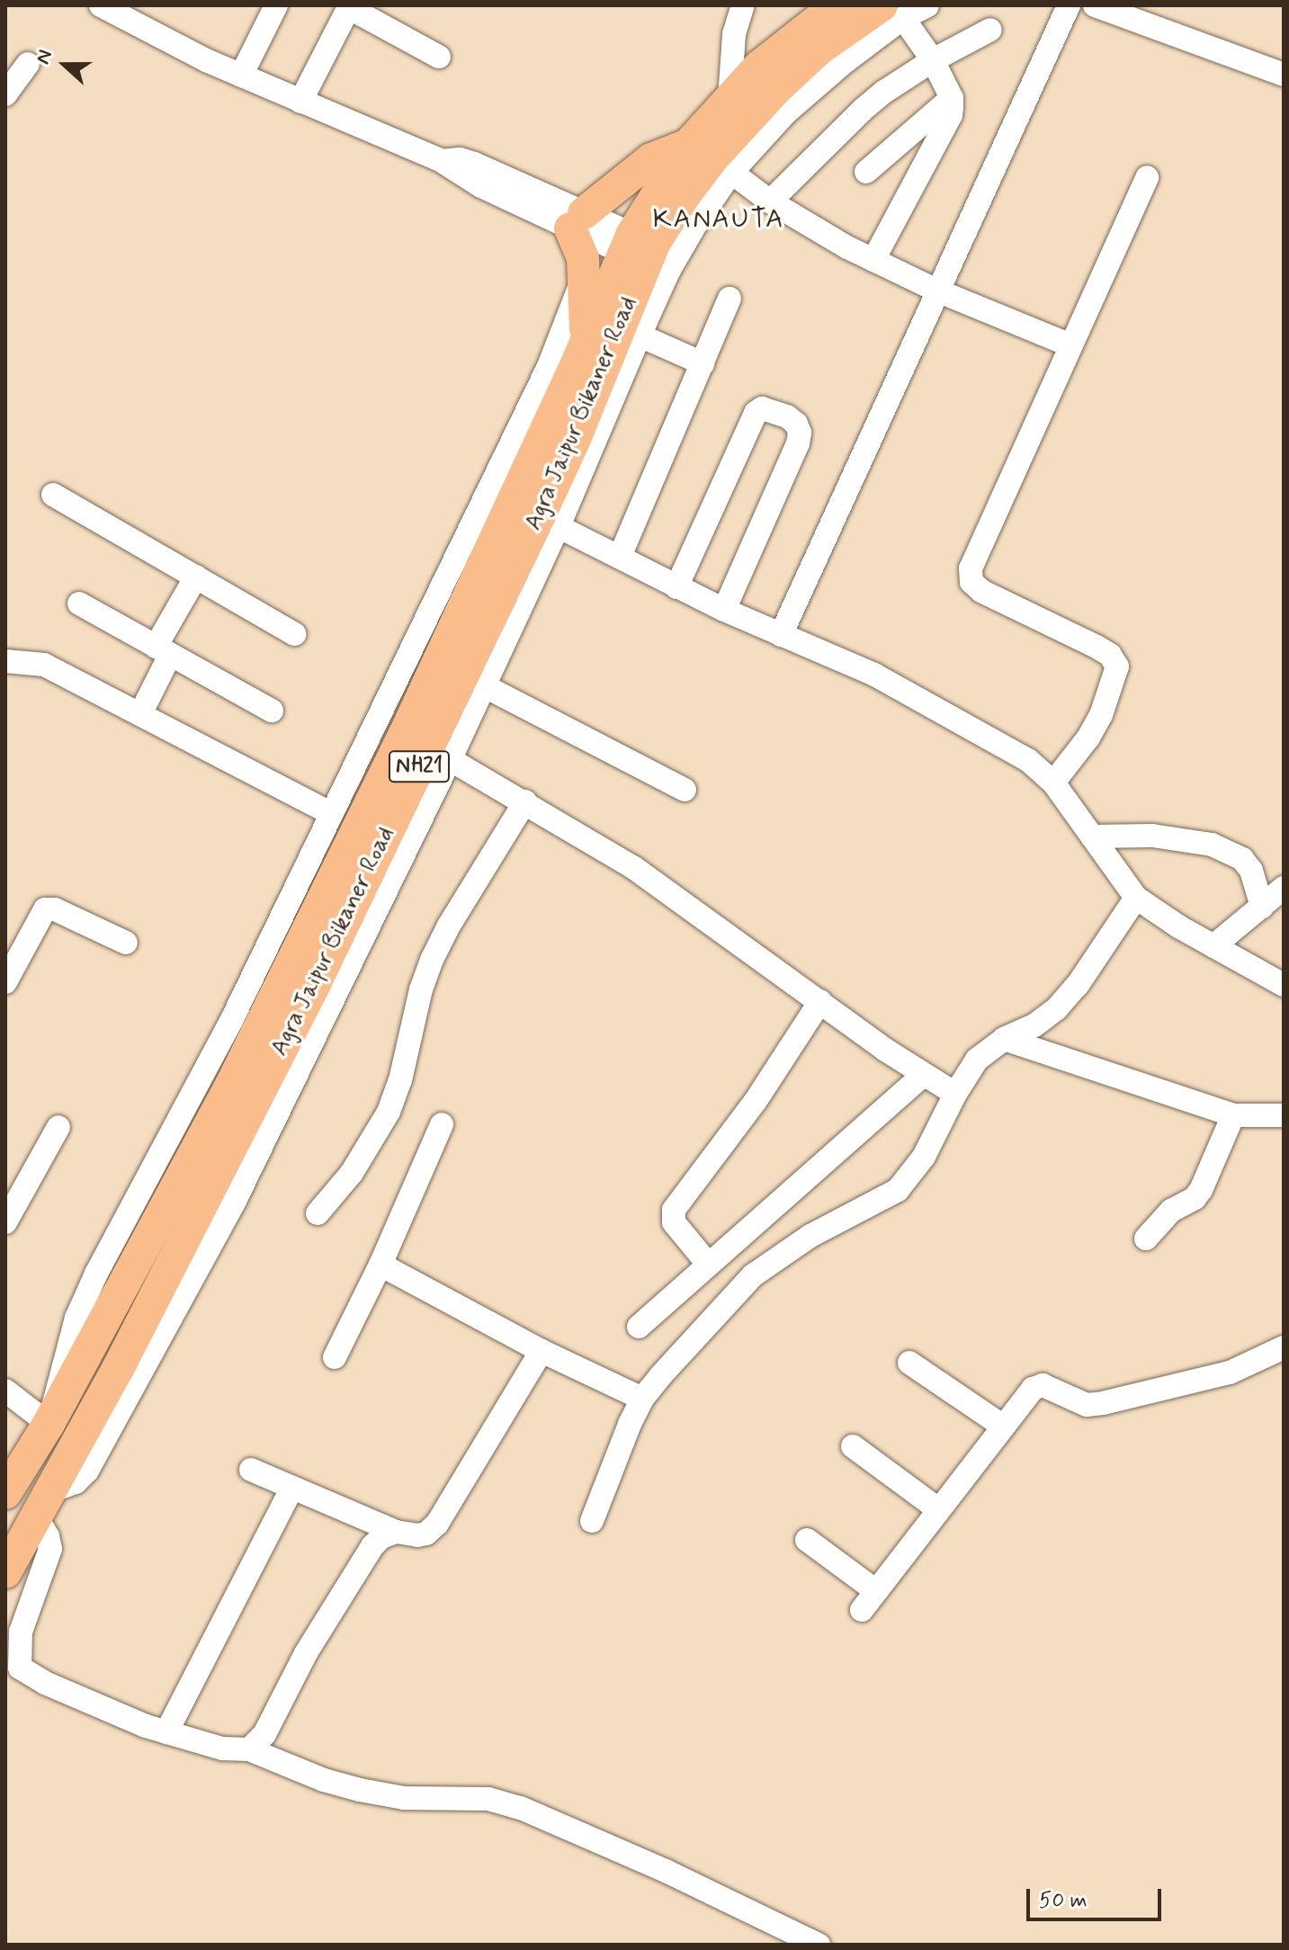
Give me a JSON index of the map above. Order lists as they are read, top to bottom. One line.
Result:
{"streets":{"highway":["Agra Jaipur Bikaner Road","NH21"]},"districts":["KANAUTA"],"scale_bar":"50 m","north":"left"}
